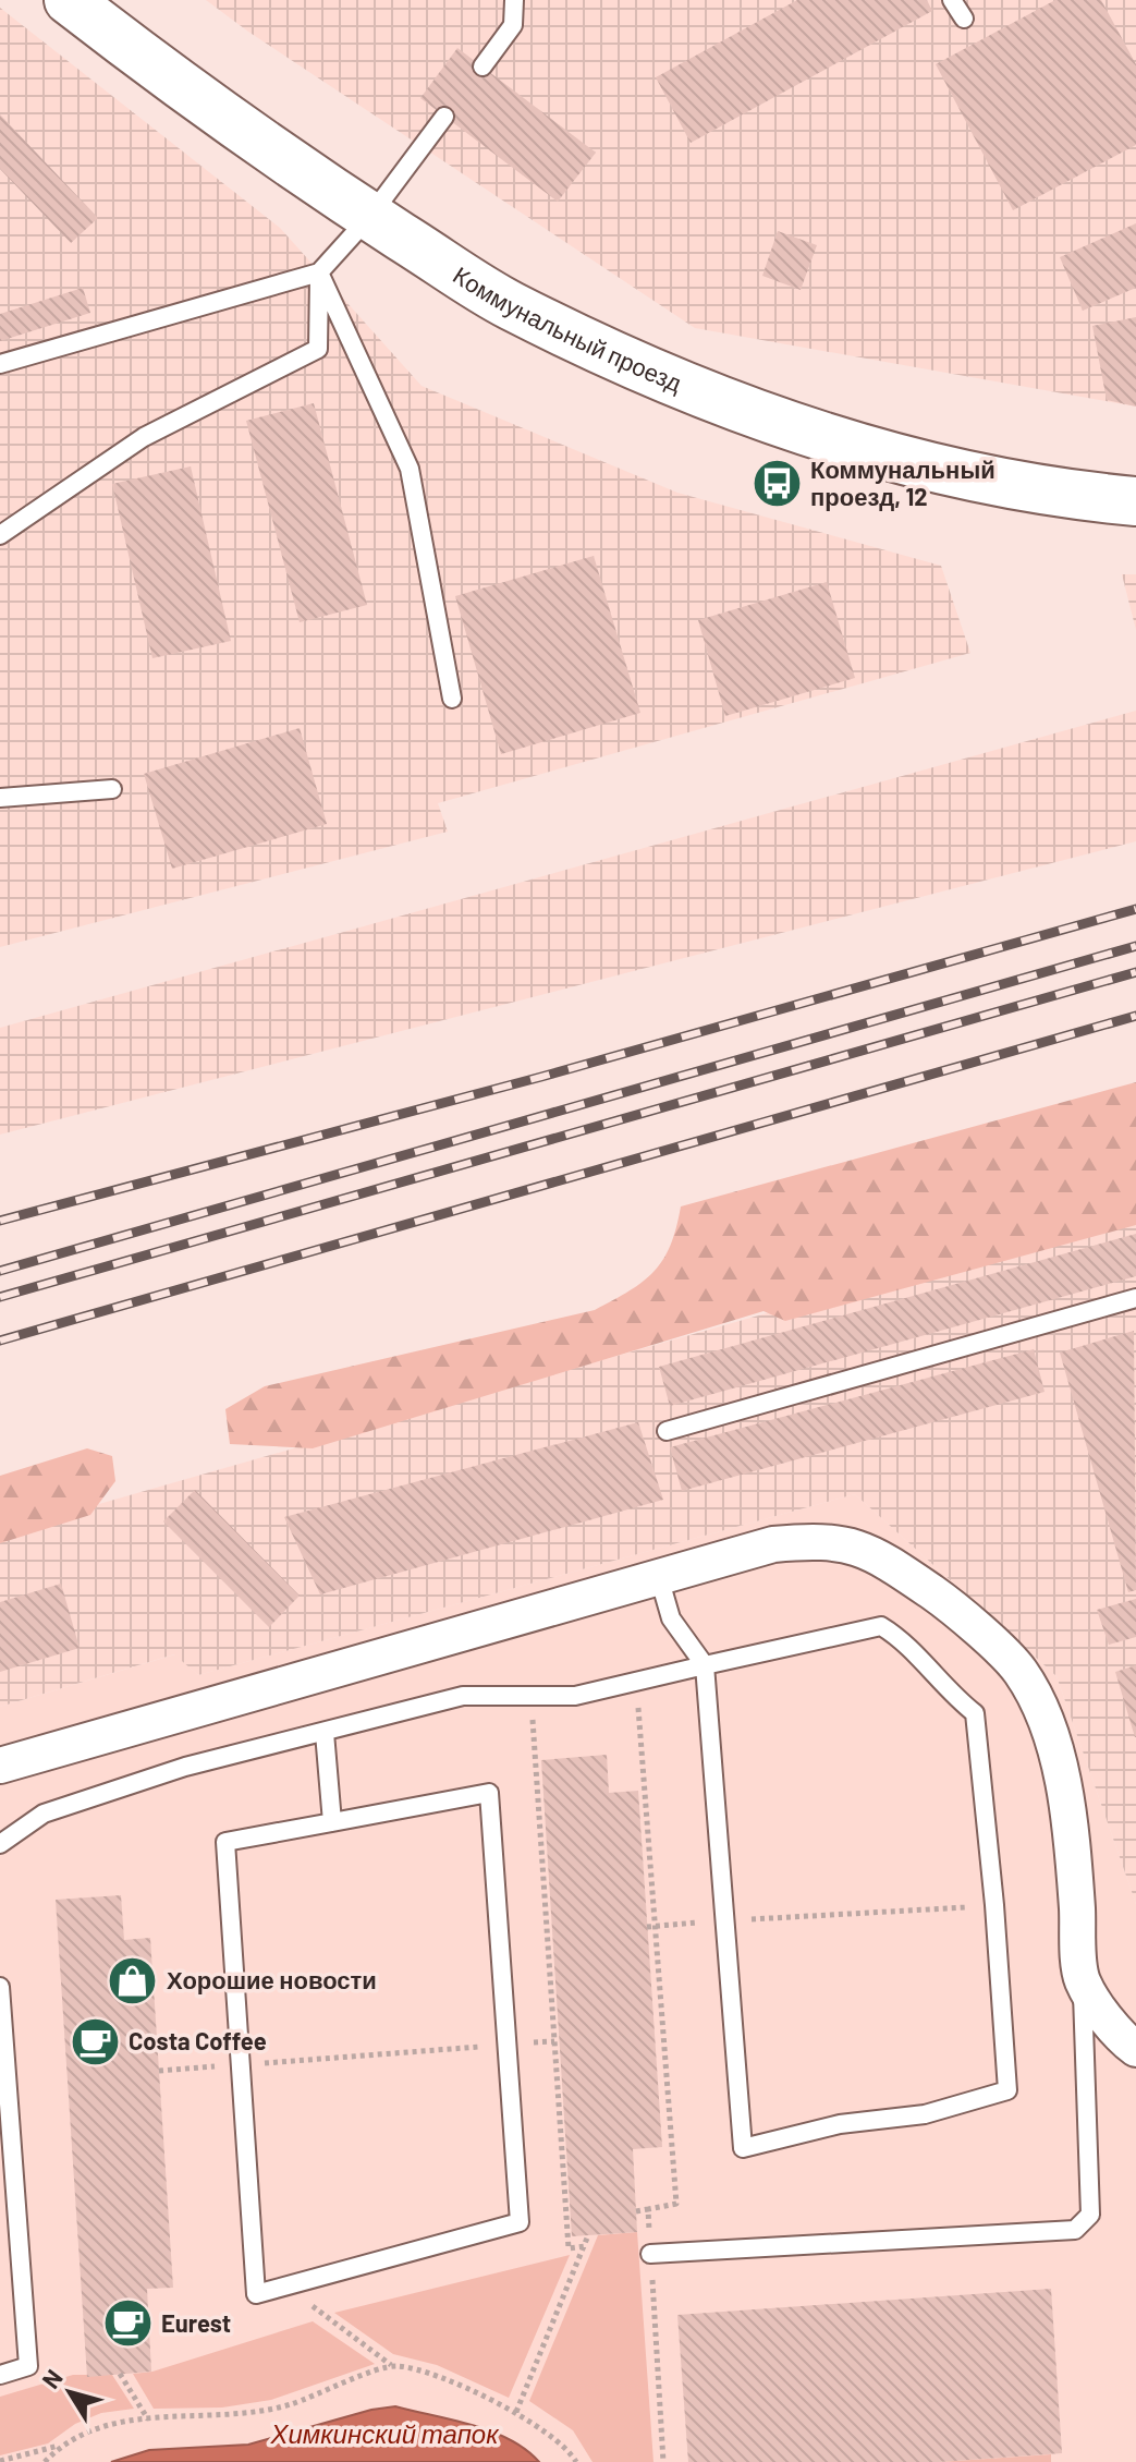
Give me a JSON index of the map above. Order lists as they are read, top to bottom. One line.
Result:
{"streets":{"street":["Коммунальный проезд"]},"water":["Химкинский тапок"],"places":{"bus stop":["Коммунальный проезд, 12"],"shop":["Хорошие новости"],"cafe":["Costa Coffee","Eurest"]},"north":"top left"}
